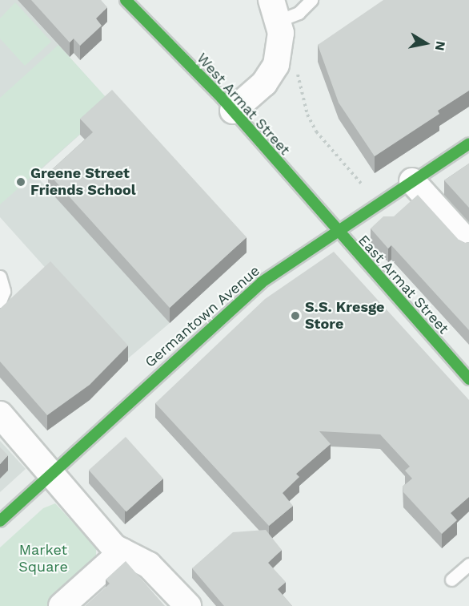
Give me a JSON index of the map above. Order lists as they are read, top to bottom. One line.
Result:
{"streets":{"main road":["West Armat Street","East Armat Street","Germantown Avenue"]},"crossings":[["West Armat Street","East Armat Street"],["West Armat Street","Germantown Avenue"],["East Armat Street","Germantown Avenue"]],"parks":["Market Square"],"places":["Greene Street Friends School","S.S. Kresge Store"],"north":"right"}
